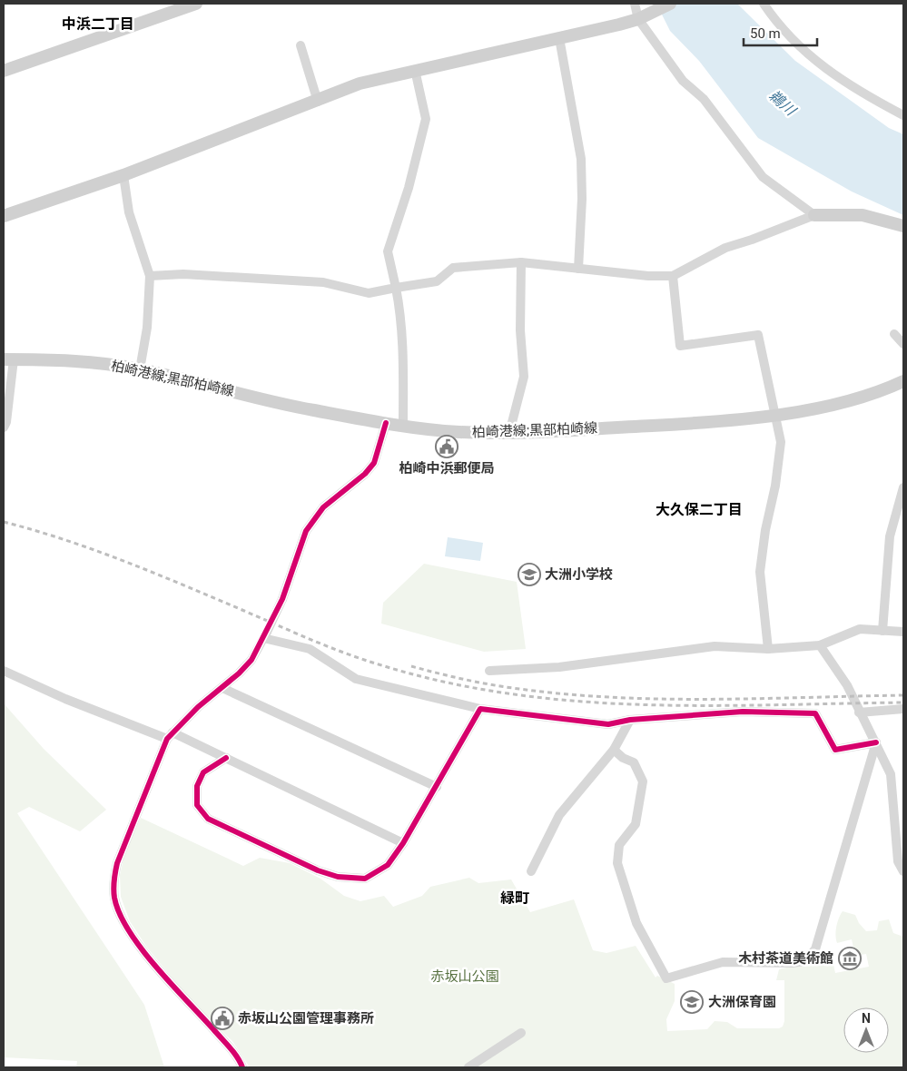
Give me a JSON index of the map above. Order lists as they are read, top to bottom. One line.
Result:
{"streets":{"street":["柏崎港線;黒部柏崎線"]},"districts":["中浜二丁目","大久保二丁目","緑町"],"water":["鵜川"],"parks":["赤坂山公園"],"places":{"public building":["柏崎中浜郵便局","赤坂山公園管理事務所"],"school or university":["大洲小学校","大洲保育園"],"museum":["木村茶道美術館"]},"scale_bar":"50 m","north":"top"}
